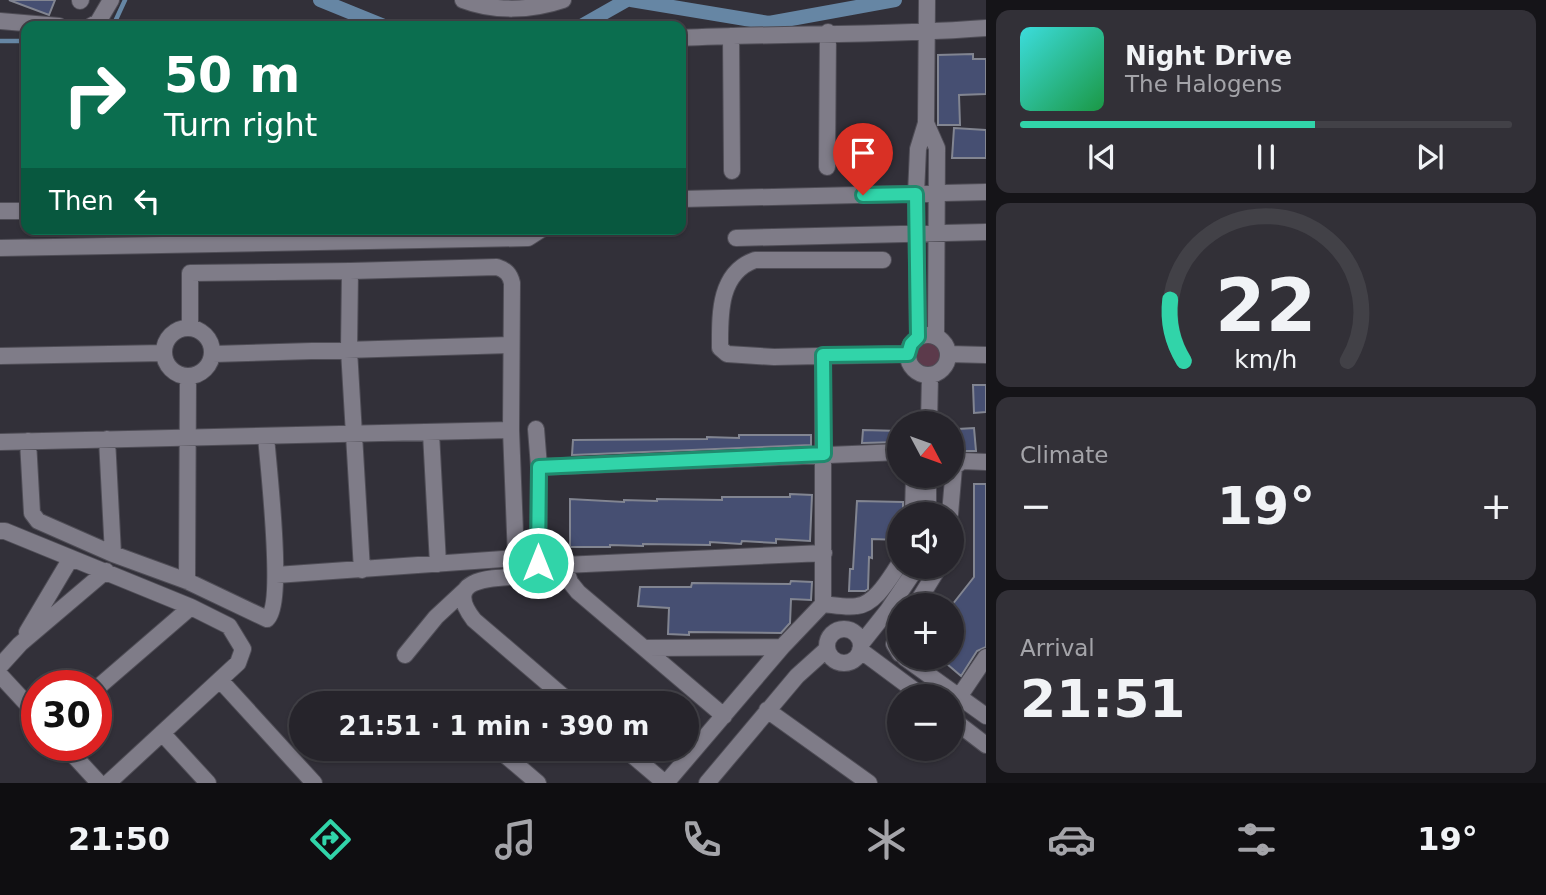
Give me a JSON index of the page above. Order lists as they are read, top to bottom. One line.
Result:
{"north":"bottom right","page":{"turn":["50 m","Turn right"],"song":["Night Drive","The Halogens"],"then":"Then","tile":["Climate",["Arrival","21:51"]],"map_buttons":["+","−"],"heat":["−","19°","+"],"limit":"30","trip":"21:51 · 1 min · 390 m","tabs":["21:50","19°"],"gauge":["22","km/h"]}}
